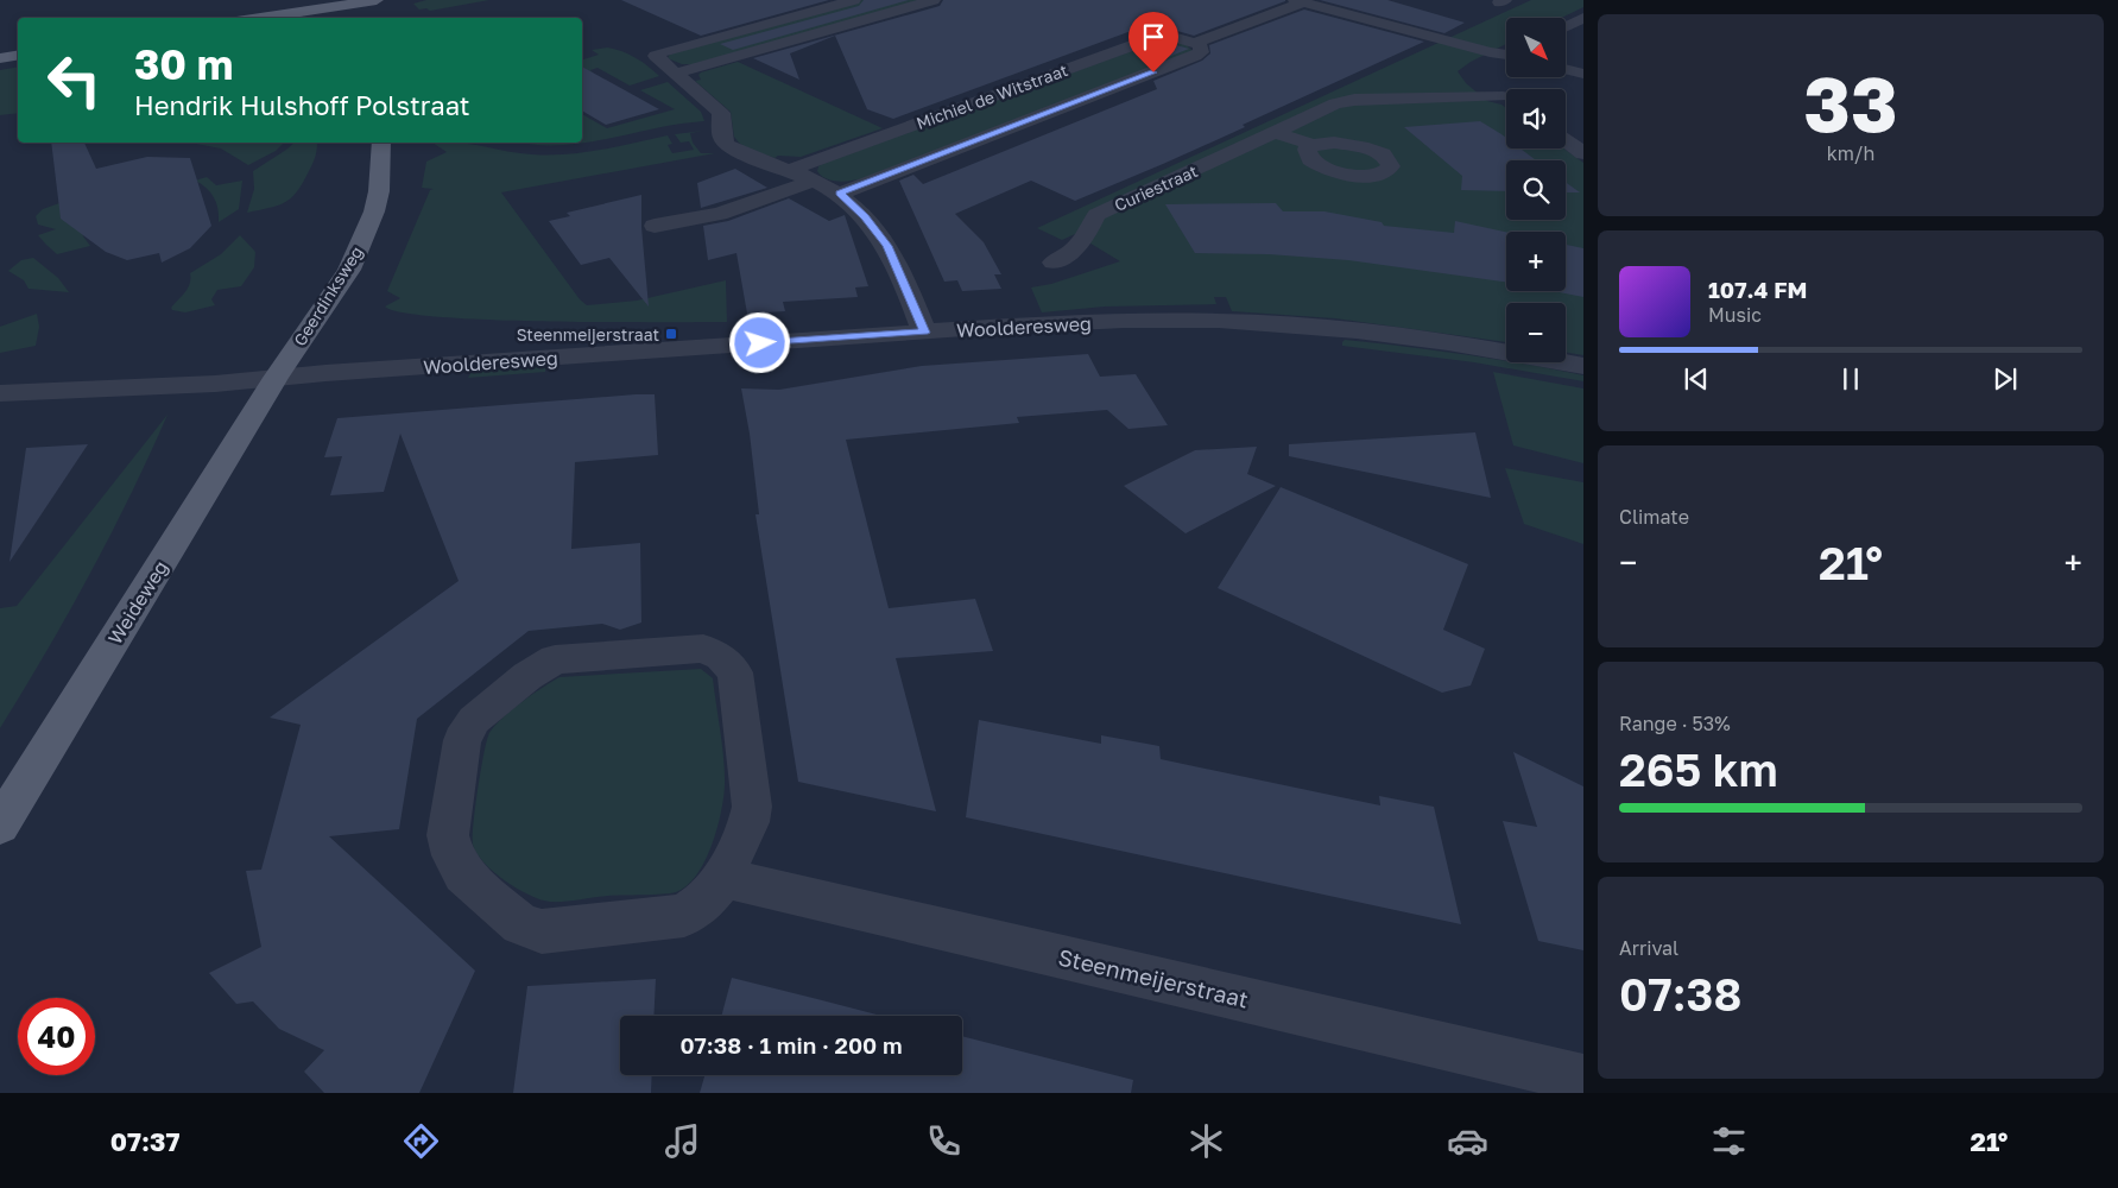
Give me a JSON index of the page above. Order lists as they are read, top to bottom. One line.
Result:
{"streets":{"main road":["Geerdinksweg","Weideweg"],"street":["Michiel de Witstraat","Curiestraat","Woolderesweg","Steenmeijerstraat"]},"crossings":[["Geerdinksweg","Woolderesweg"],["Geerdinksweg","Weideweg"],["Woolderesweg","Weideweg"]],"places":{"transit":["Steenmeijerstraat"]},"north":"bottom right","page":{"tile":[["33","km/h"],"Climate",["Range · 53%","265 km"],["Arrival","07:38"]],"map_buttons":["+","−"],"turn":["30 m","Hendrik Hulshoff Polstraat"],"song":["107.4 FM","Music"],"heat":["−","21°","+"],"limit":"40","trip":"07:38 · 1 min · 200 m","tabs":["07:37","21°"]}}
